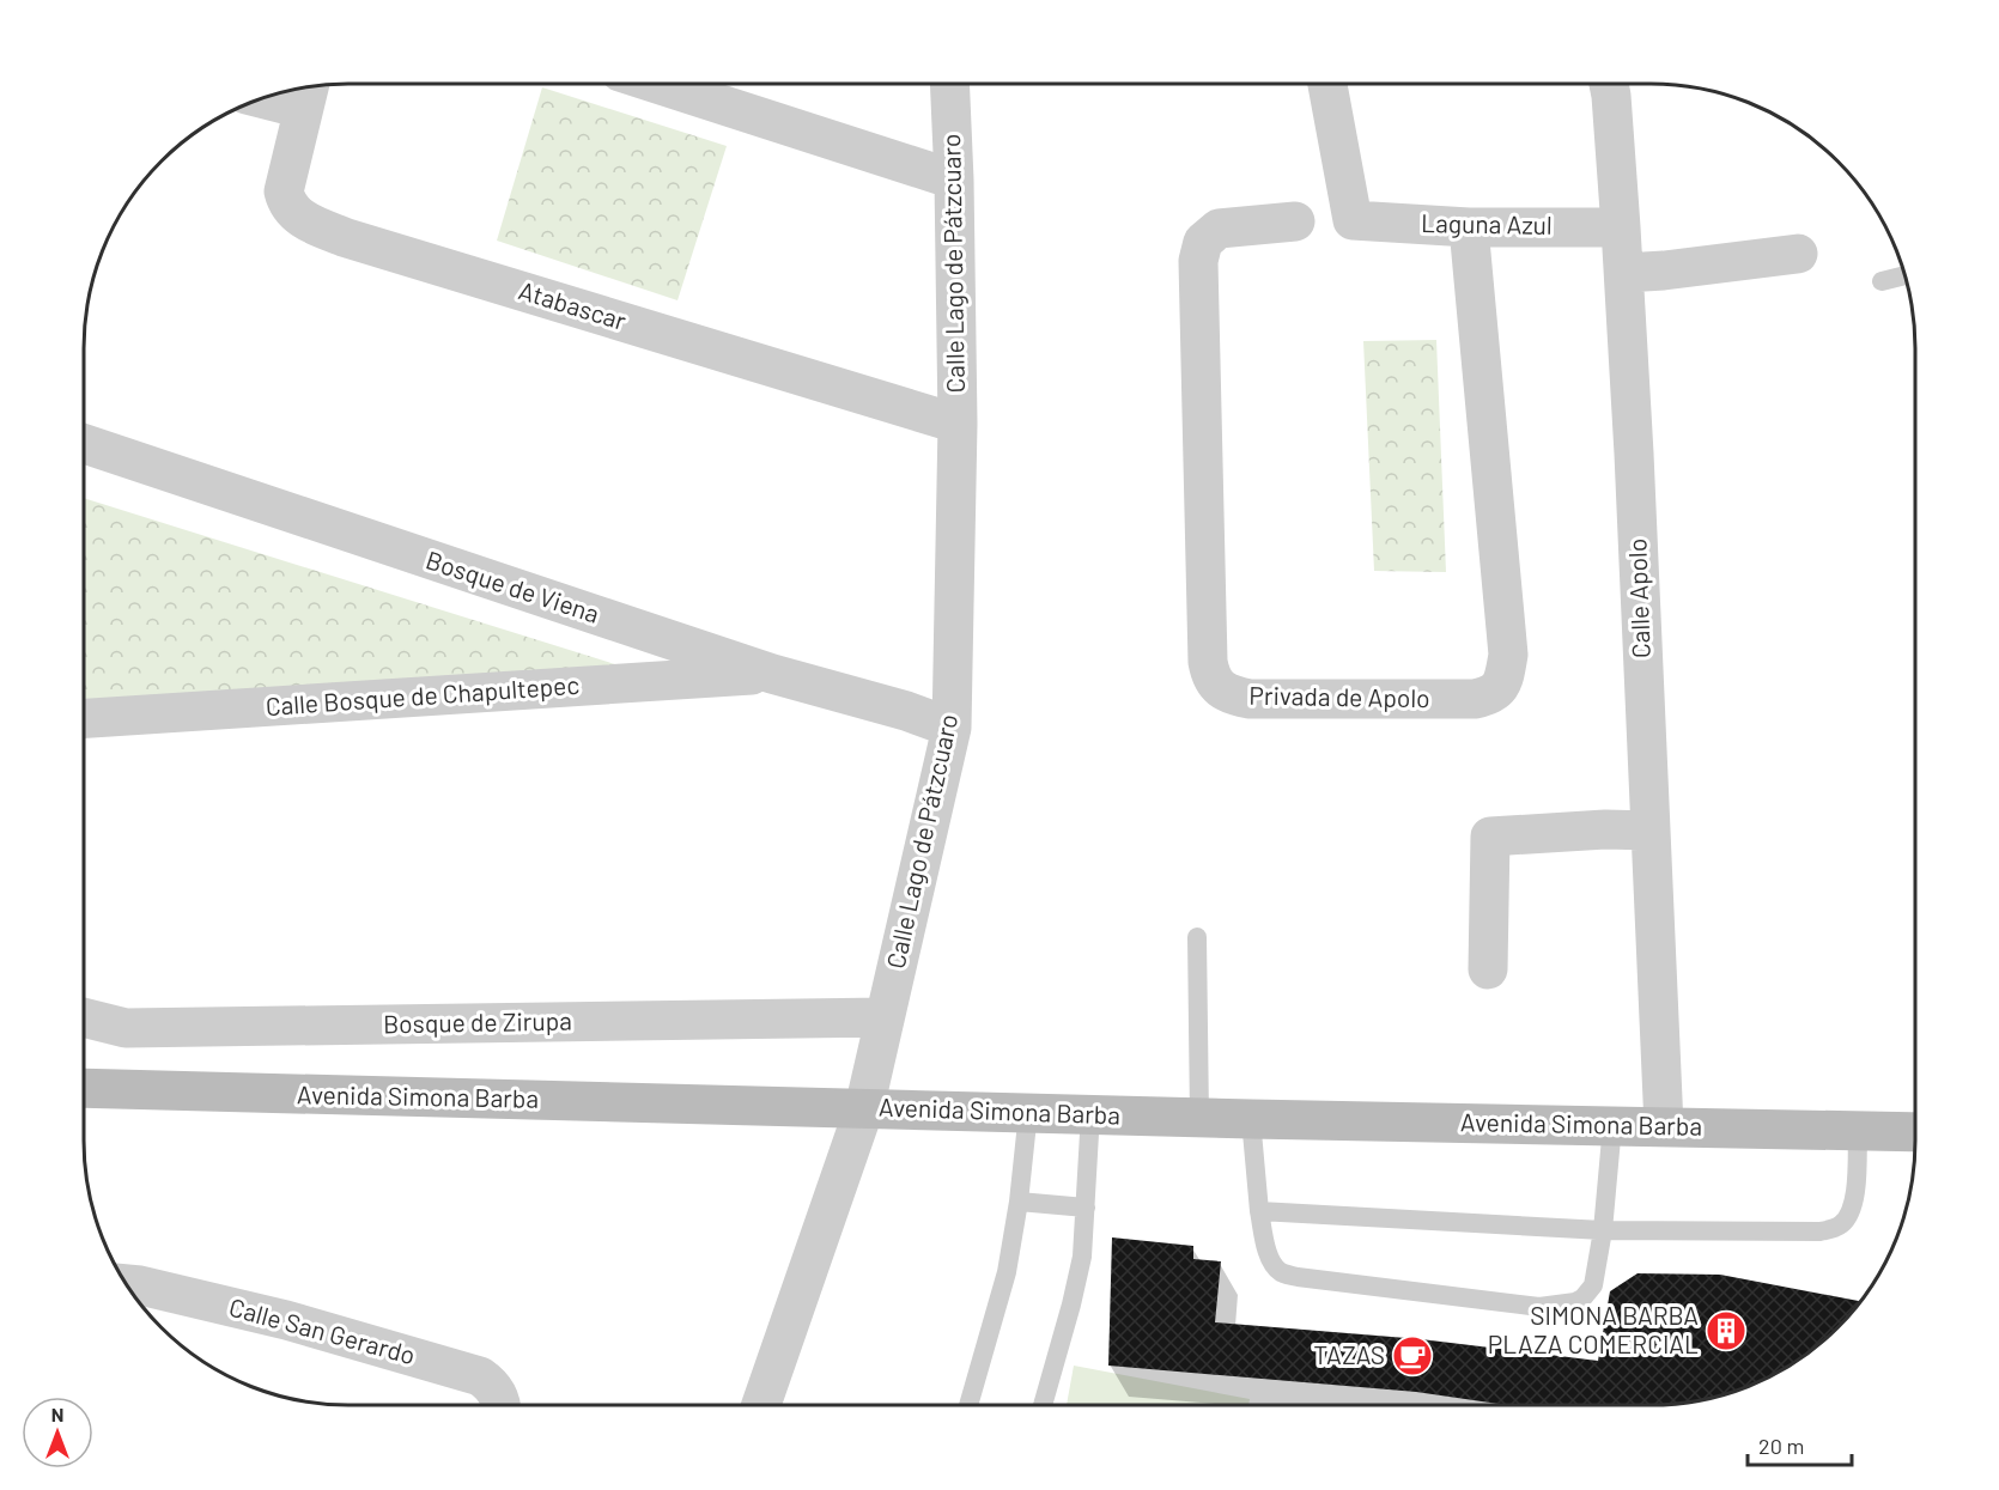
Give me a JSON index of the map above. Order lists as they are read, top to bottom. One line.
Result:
{"streets":{"main road":["Avenida Simona Barba"],"street":["Laguna Azul","Calle Lago de Pátzcuaro","Atabascar","Bosque de Viena","Calle Apolo","Calle Bosque de Chapultepec","Privada de Apolo","Bosque de Zirupa","Calle San Gerardo"]},"crossings":[["Laguna Azul","Calle Apolo"],["Laguna Azul","Privada de Apolo"],["Calle Lago de Pátzcuaro","Atabascar"],["Calle Lago de Pátzcuaro","Bosque de Viena"],["Calle Lago de Pátzcuaro","Bosque de Zirupa"],["Calle Lago de Pátzcuaro","Avenida Simona Barba"],["Bosque de Viena","Calle Bosque de Chapultepec"],["Calle Apolo","Avenida Simona Barba"]],"places":{"building":["SIMONA BARBA PLAZA COMERCIAL"],"cafe":["TAZAS"]},"scale_bar":"20 m","north":"top"}
